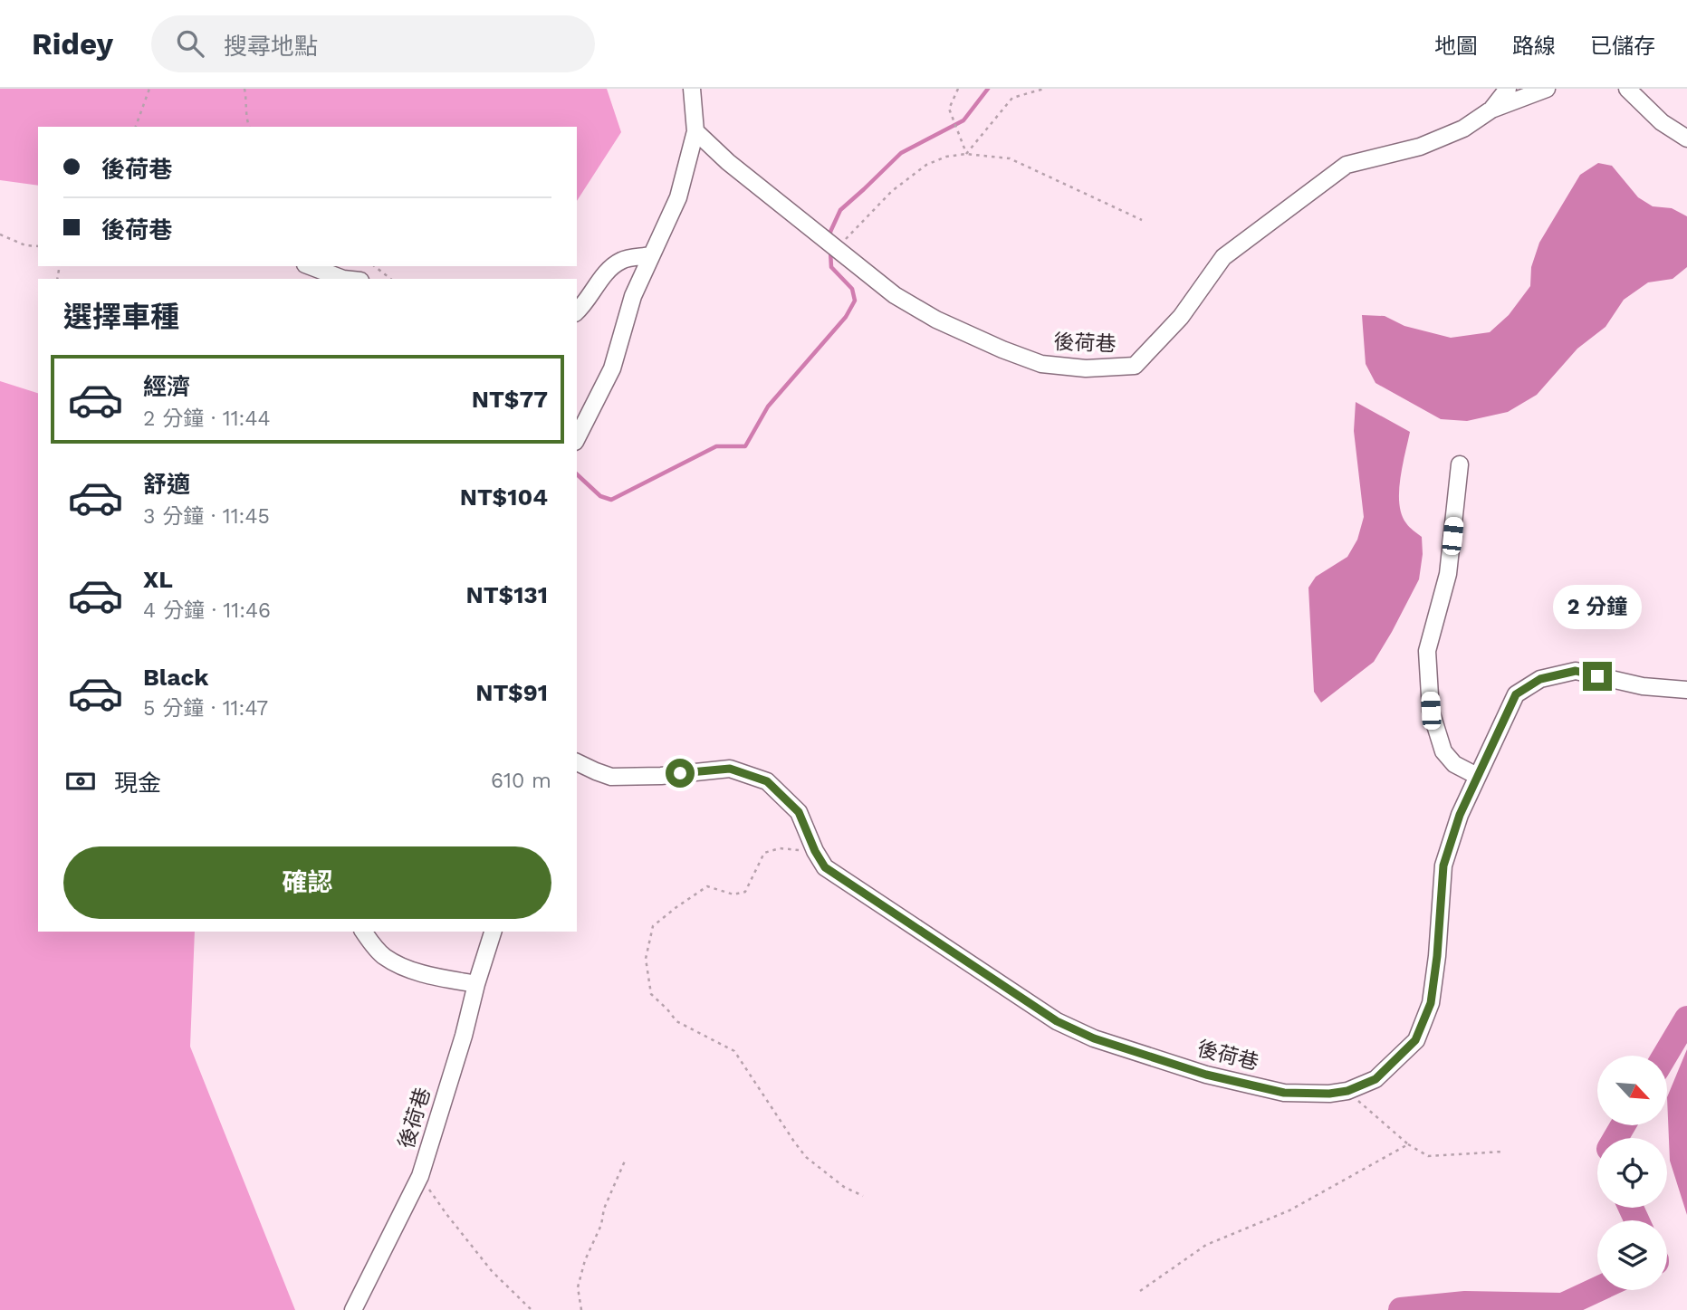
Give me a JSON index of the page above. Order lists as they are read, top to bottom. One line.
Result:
{"streets":{"street":["後荷巷"]},"north":"bottom right","page":{"header":"Ridey","search":"搜尋地點","nav":["地圖","路線","已儲存"],"banner":["後荷巷","後荷巷"],"heading":"選擇車種","list":[{"name":"經濟","note":"2 分鐘 · 11:44","value":"NT$77"},{"name":"舒適","note":"3 分鐘 · 11:45","value":"NT$104"},{"name":"XL","note":"4 分鐘 · 11:46","value":"NT$131"},{"name":"Black","note":"5 分鐘 · 11:47","value":"NT$91"}],"bubble":"2 分鐘","pay":["現金","610 m"],"buttons":"確認"}}
